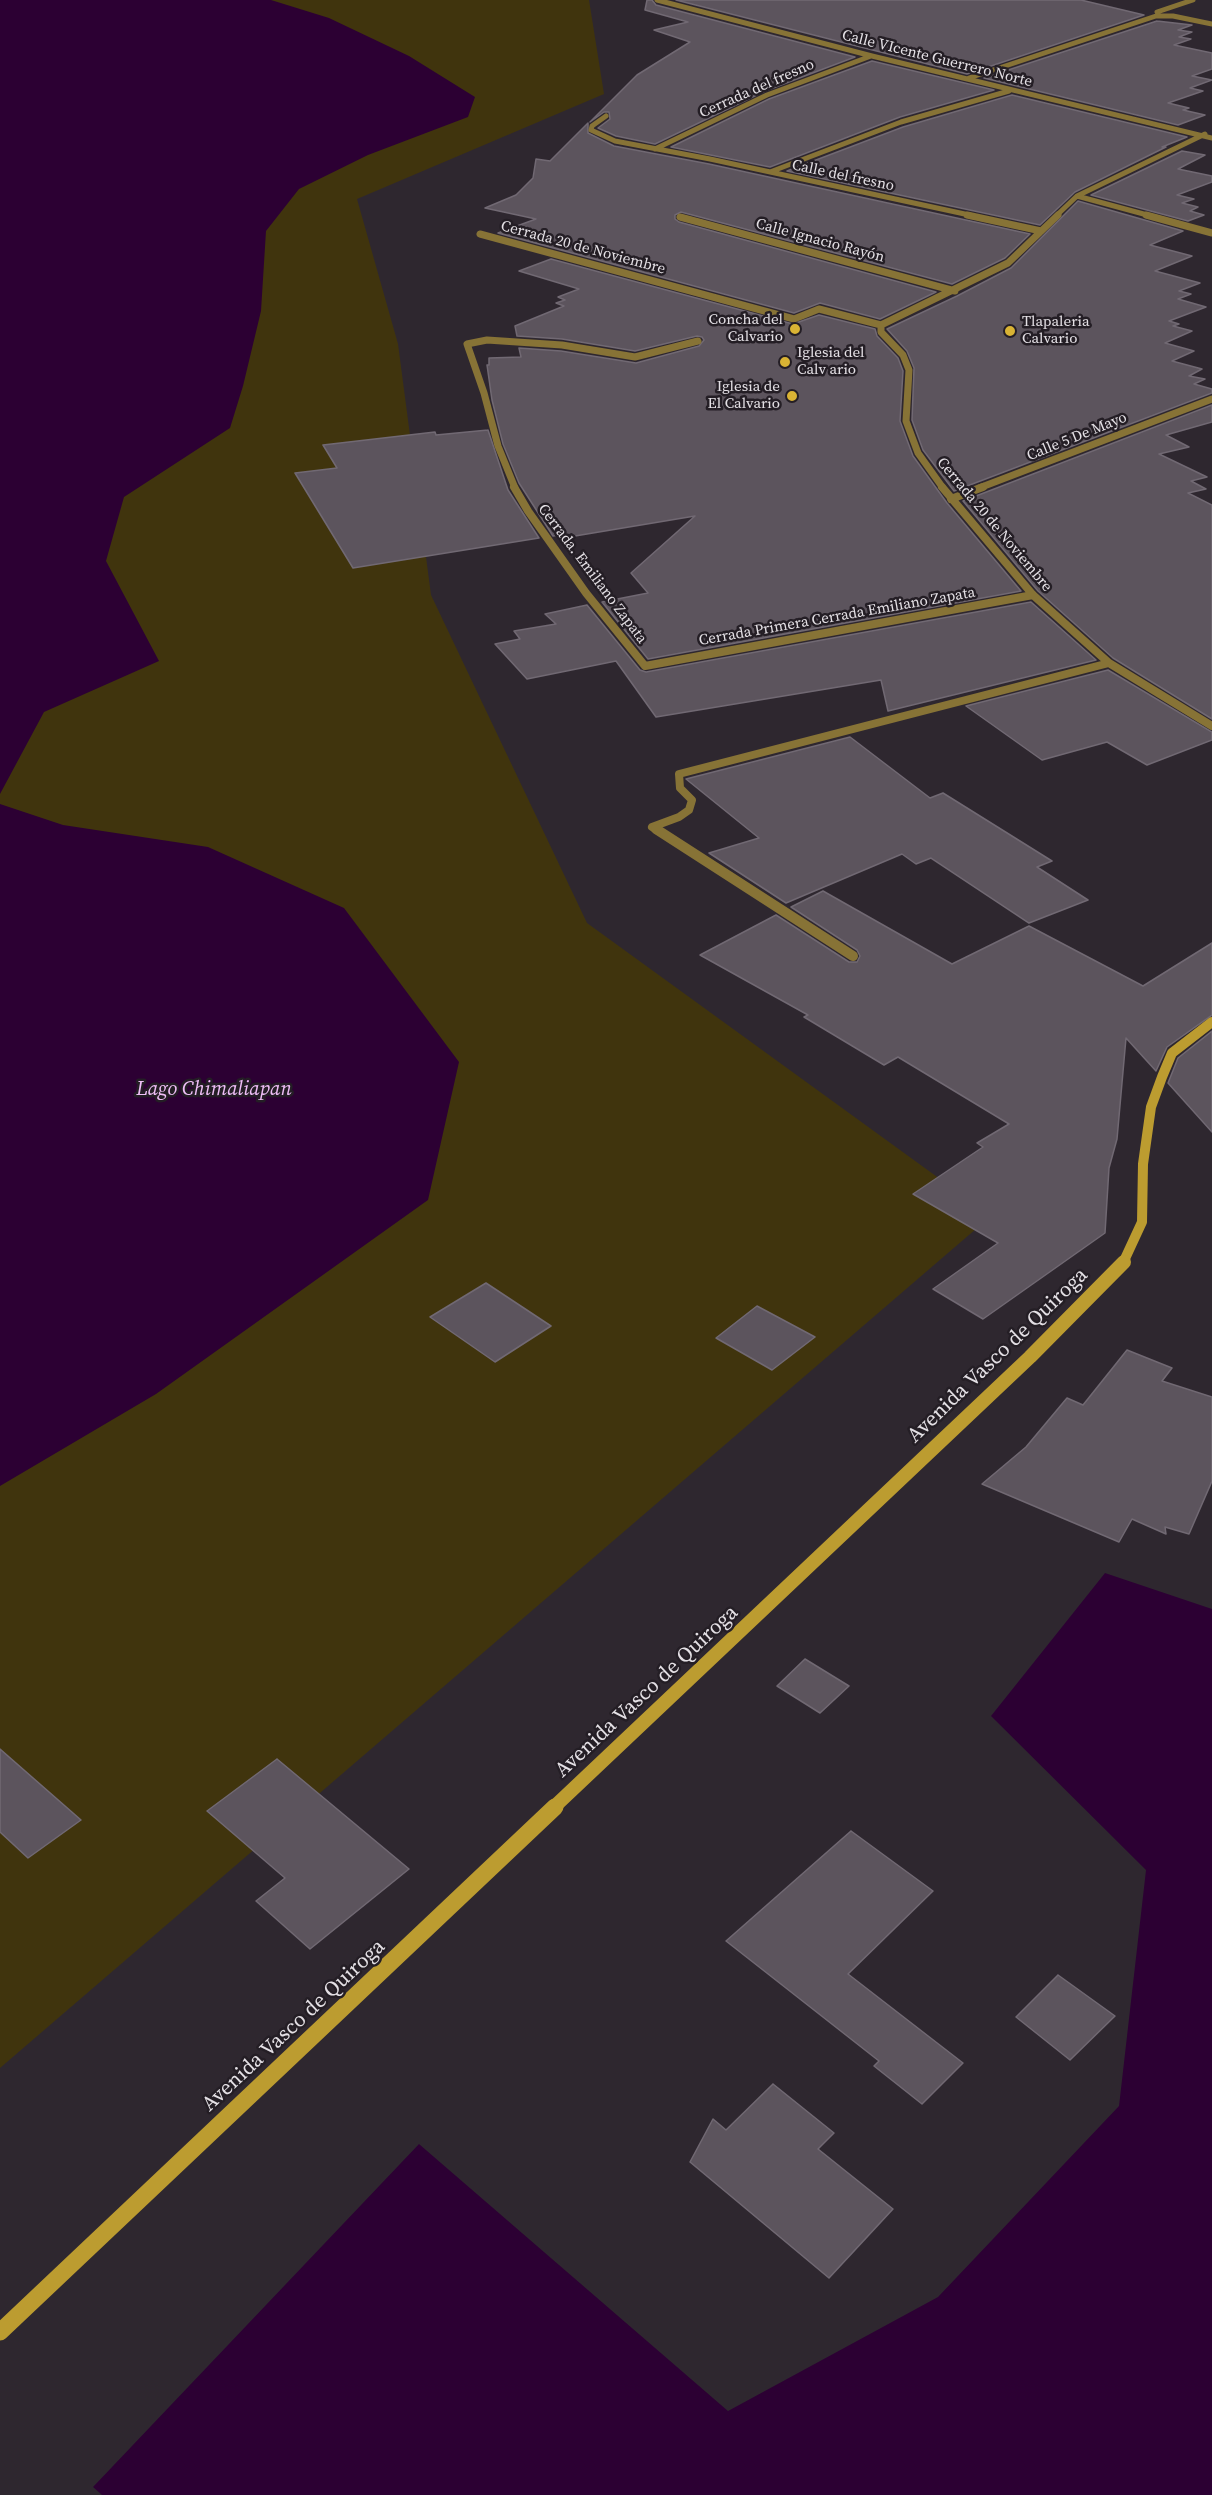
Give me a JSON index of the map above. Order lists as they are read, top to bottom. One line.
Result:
{"streets":{"street":["Calle VIcente Guerrero Norte","Cerrada del fresno","Calle del fresno","Calle Ignacio Rayón","Cerrada 20 de Noviembre","Calle 5 De Mayo","Cerrada. Emiliano Zapata","Cerrada Primera Cerrada Emiliano Zapata","Avenida Vasco de Quiroga"]},"crossings":[["Calle VIcente Guerrero Norte","Cerrada del fresno"],["Cerrada del fresno","Calle del fresno"],["Cerrada 20 de Noviembre","Calle 5 De Mayo"],["Cerrada 20 de Noviembre","Cerrada Primera Cerrada Emiliano Zapata"],["Cerrada. Emiliano Zapata","Cerrada Primera Cerrada Emiliano Zapata"]],"water":["Lago Chimaliapan"],"places":["Concha del Calvario","Tlapaleria Calvario","Iglesia del Calv ario","Iglesia de El Calvario"]}
